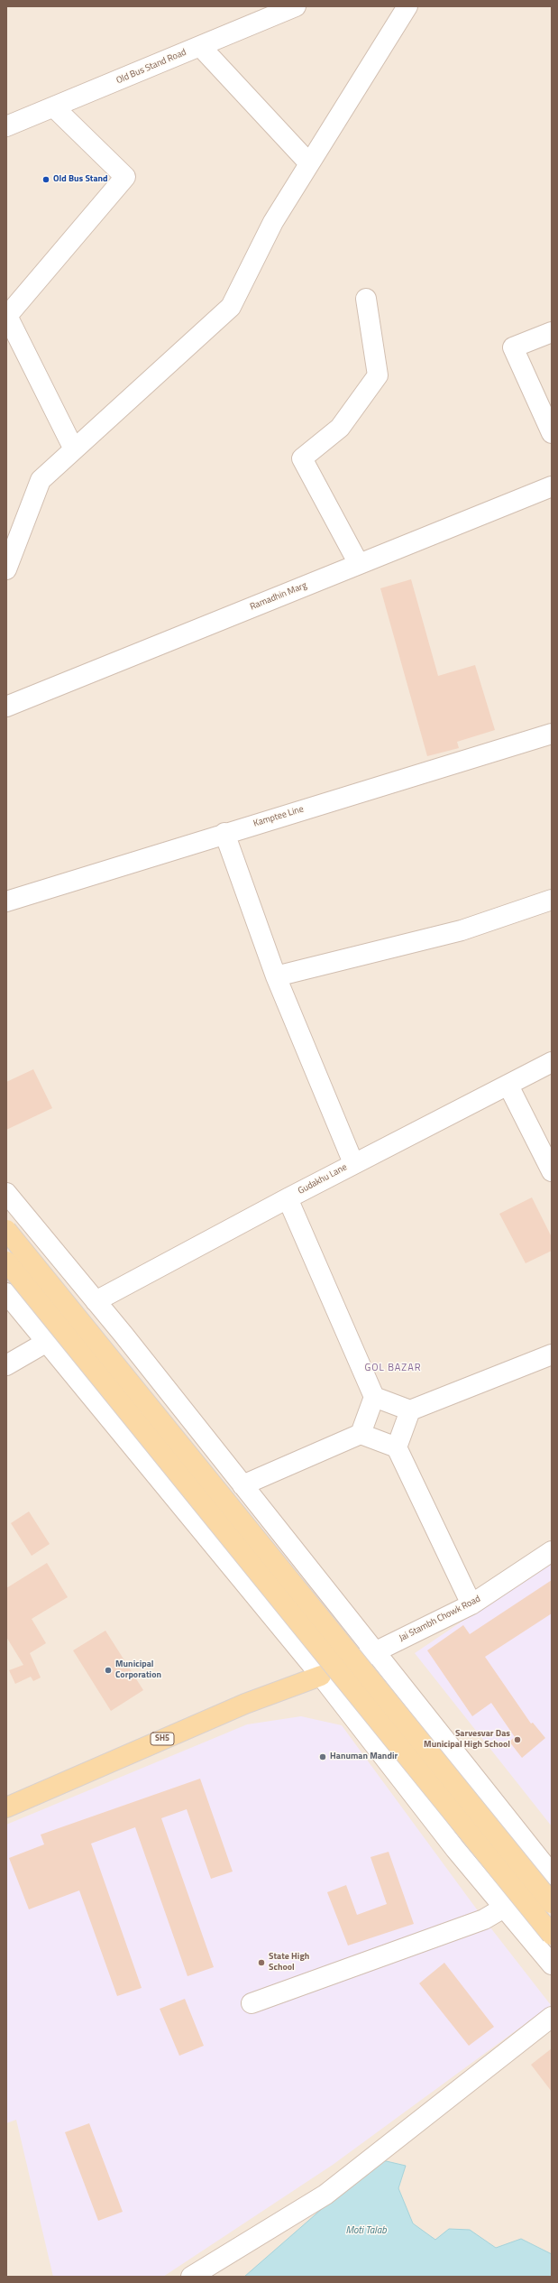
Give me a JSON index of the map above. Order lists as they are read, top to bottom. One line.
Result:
{"streets":{"main road":["SH5"],"street":["Old Bus Stand Road","Ramadhin Marg","Kamptee Line","Gudakhu Lane","Jai Stambh Chowk Road"]},"crossings":[["Jai Stambh Chowk Road","SH5"]],"districts":["GOL BAZAR"],"water":["Moti Talab"],"places":["Old Bus Stand","Municipal Corporation","Sarvesvar Das Municipal High School","Hanuman Mandir","State High School"]}
